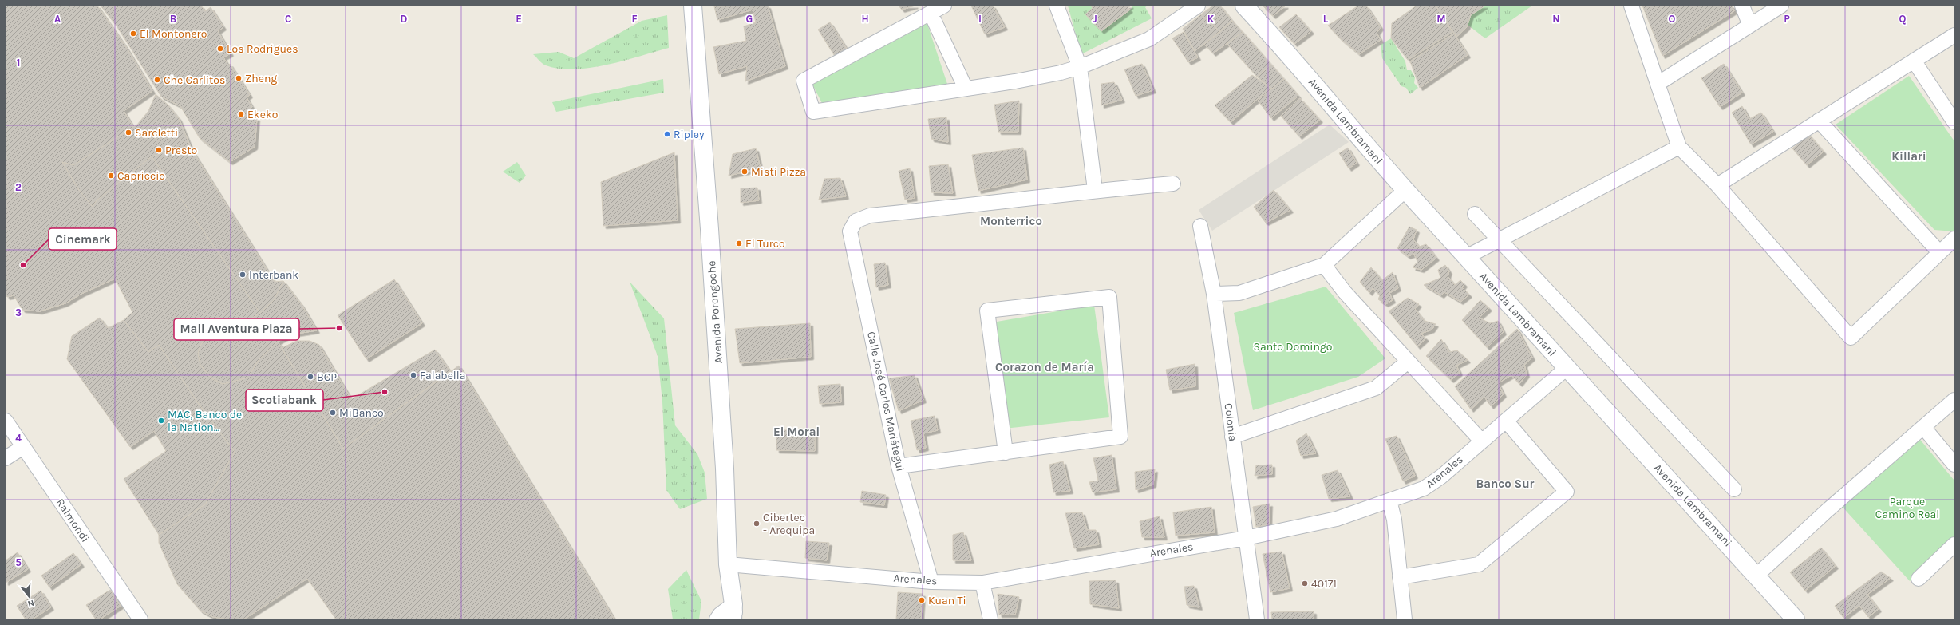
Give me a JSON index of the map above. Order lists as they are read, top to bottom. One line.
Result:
{"streets":{"main road":["Avenida Lambramani","Avenida Porongoche"],"street":["Calle José Carlos Mariátegui","Colonia","Arenales","Raimondi"]},"crossings":[["Avenida Lambramani","Arenales"],["Avenida Porongoche","Arenales"],["Calle José Carlos Mariátegui","Arenales"],["Colonia","Arenales"]],"districts":["Killari","Monterrico","Corazon de María","El Moral","Banco Sur"],"parks":["Santo Domingo","Parque Camino Real"],"places":["El Montonero","Los Rodrigues","Zheng","Che Carlitos","Ekeko","Sarcletti","Ripley","Presto","Misti Pizza","Capriccio","El Turco","Cinemark","Interbank","Mall Aventura Plaza","Falabella","BCP","Scotiabank","MiBanco","MAC, Banco de la Nation...","Cibertec - Arequipa","40171","Kuan Ti"],"north":"bottom","grid":{"columns":["A","B","C","D","E","F","G","H","I","J","K","L","M","N","O","P","Q"],"rows":["1","2","3","4","5"]}}
